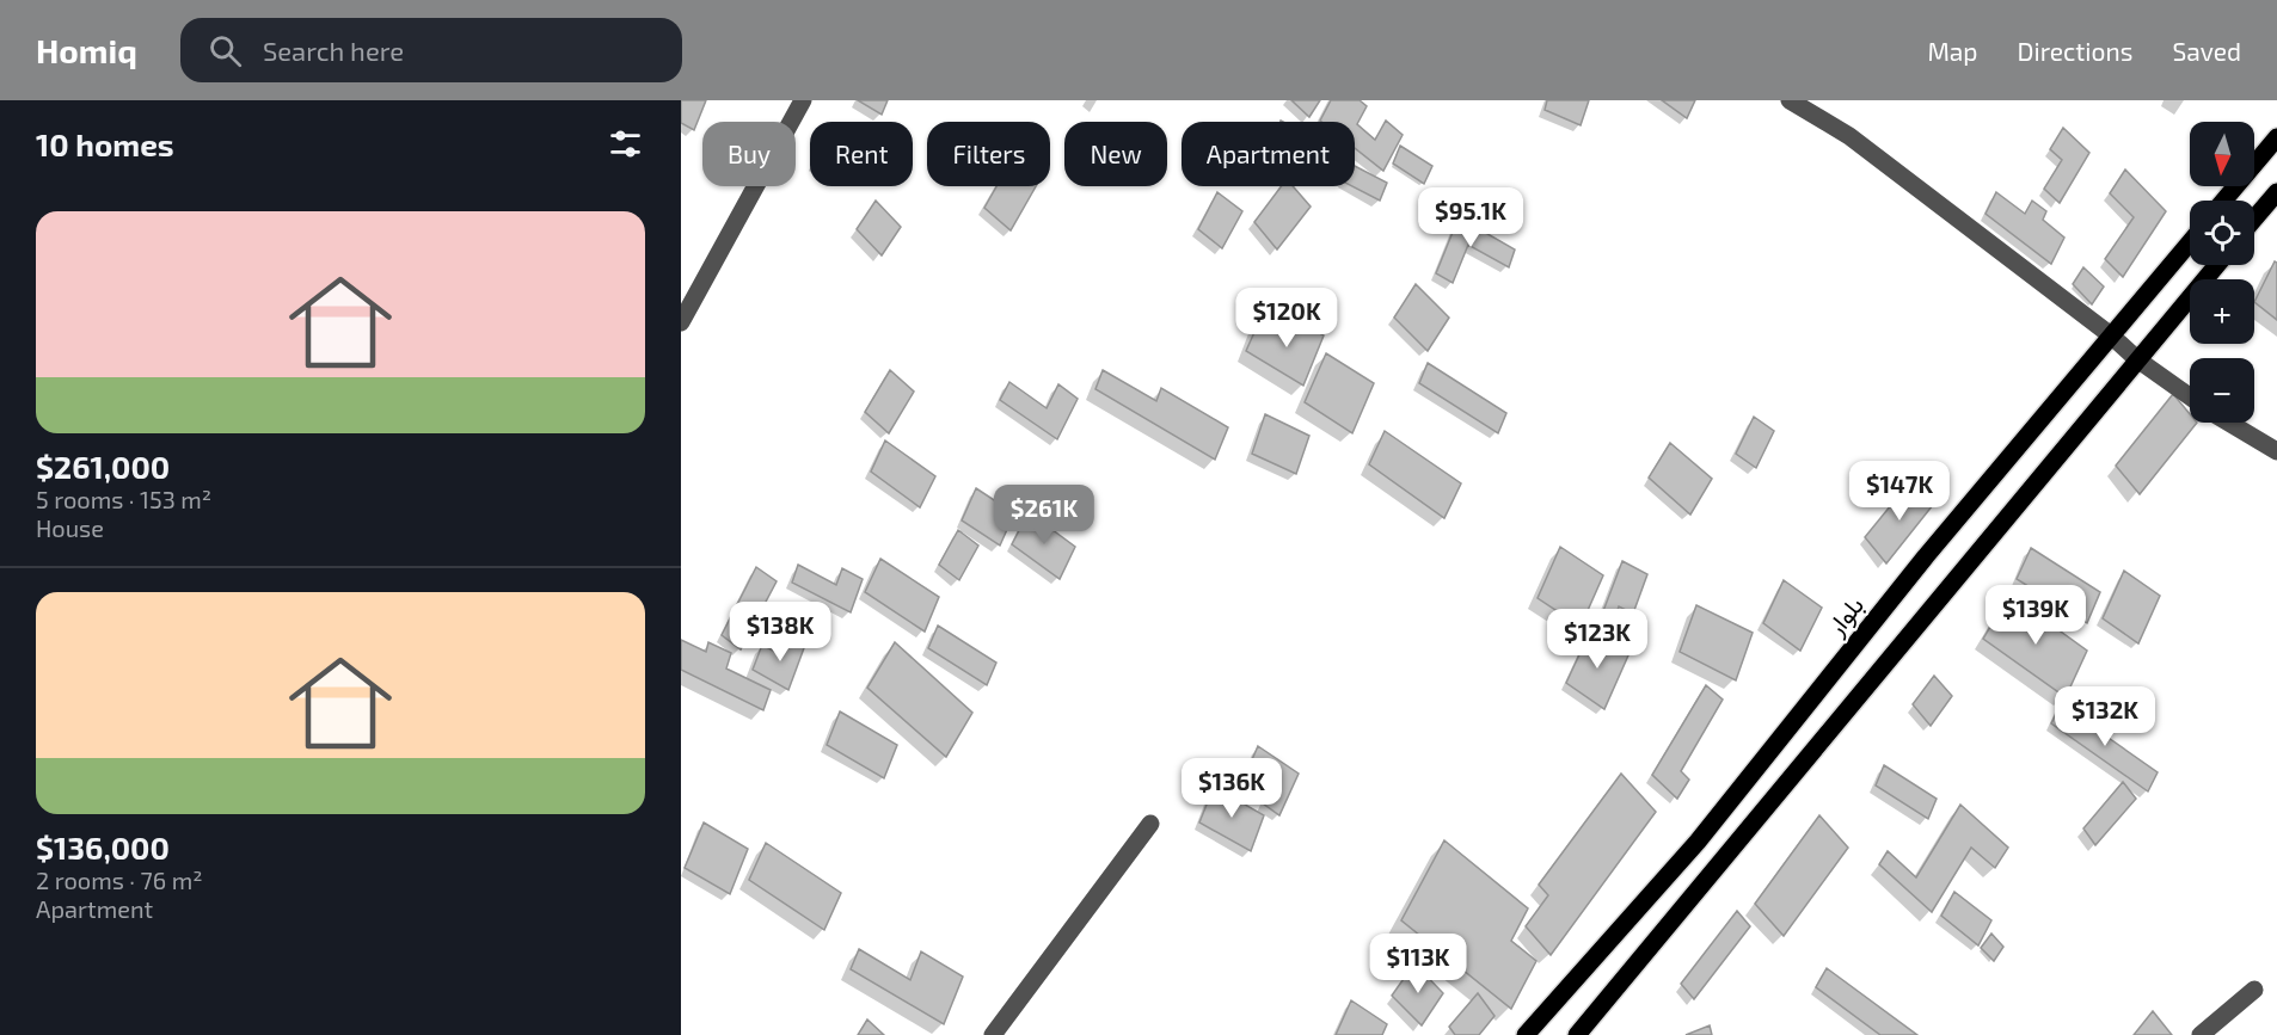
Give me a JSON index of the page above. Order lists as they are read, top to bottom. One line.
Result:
{"streets":{"main road":["بلوار"]},"north":"bottom","page":{"header":"Homiq","search":"Search here","nav":["Map","Directions","Saved"],"heading":"10 homes","map_buttons":["+","−"],"chip":["Buy","Rent","Filters","New","Apartment"],"list":[{"name":"$261,000","note":"5 rooms · 153 m² · House"},{"name":"$136,000","note":"2 rooms · 76 m² · Apartment"}],"price":["$95.1K","$120K","$147K","$261K","$139K","$138K","$123K","$132K","$136K","$113K"]}}
